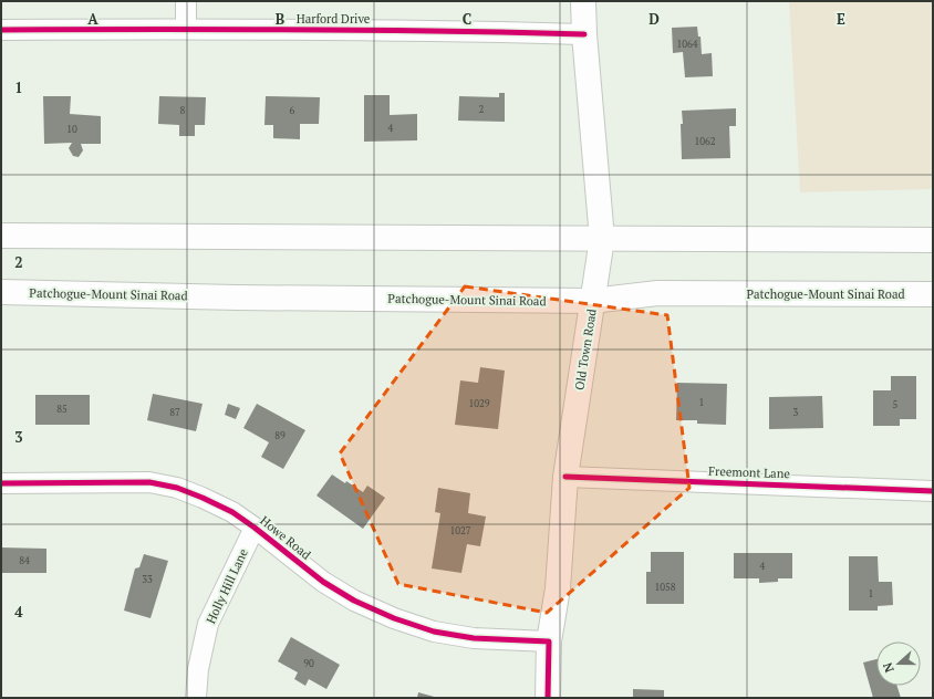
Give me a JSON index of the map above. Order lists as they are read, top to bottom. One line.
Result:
{"streets":{"main road":["Patchogue-Mount Sinai Road","Old Town Road"],"street":["Harford Drive","Freemont Lane","Howe Road","Holly Hill Lane"]},"crossings":[["Harford Drive","Old Town Road"],["Patchogue-Mount Sinai Road","Old Town Road"],["Old Town Road","Freemont Lane"],["Old Town Road","Howe Road"],["Howe Road","Holly Hill Lane"]],"house_numbers":["1064","2","8","6","4","10","1062","1","1029","5","85","87","3","89","1027","84","4","33","1058","1","90"],"north":"left","grid":{"columns":["A","B","C","D","E"],"rows":["1","2","3","4"]}}
